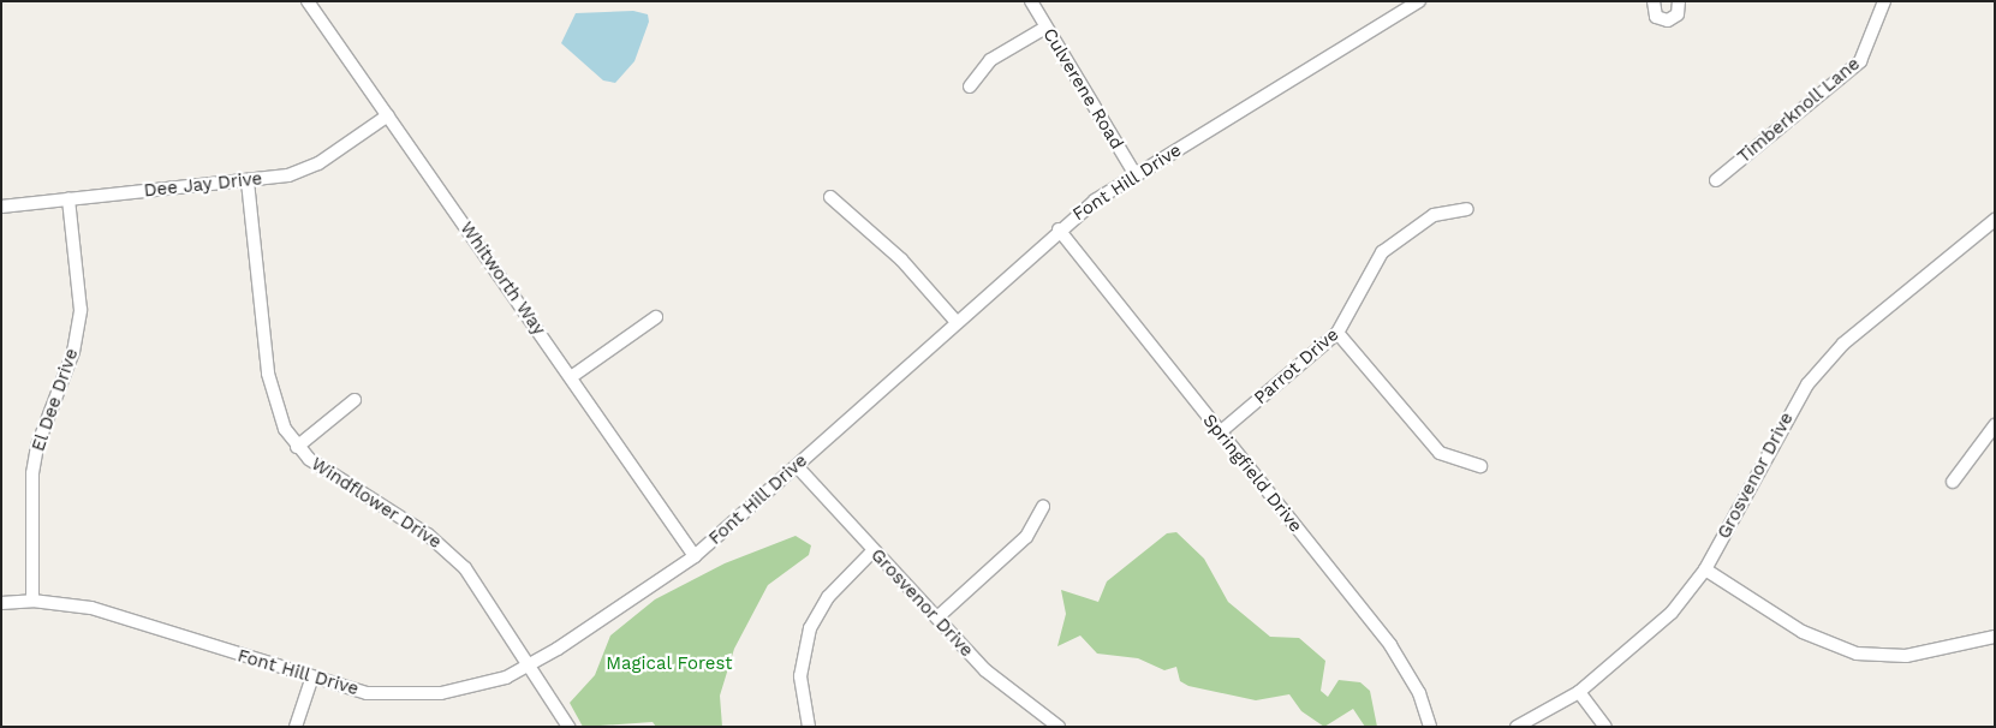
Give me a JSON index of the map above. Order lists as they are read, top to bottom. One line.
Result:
{"streets":{"street":["Culverene Road","Timberknoll Lane","Font Hill Drive","Dee Jay Drive","Whitworth Way","Parrot Drive","El Dee Drive","Springfield Drive","Grosvenor Drive","Windflower Drive"]},"crossings":[["Culverene Road","Font Hill Drive"],["Font Hill Drive","Whitworth Way"],["Font Hill Drive","El Dee Drive"],["Font Hill Drive","Springfield Drive"],["Font Hill Drive","Grosvenor Drive"],["Font Hill Drive","Windflower Drive"],["Dee Jay Drive","Whitworth Way"],["Dee Jay Drive","El Dee Drive"],["Dee Jay Drive","Windflower Drive"],["Parrot Drive","Springfield Drive"]],"parks":["Magical Forest"]}
